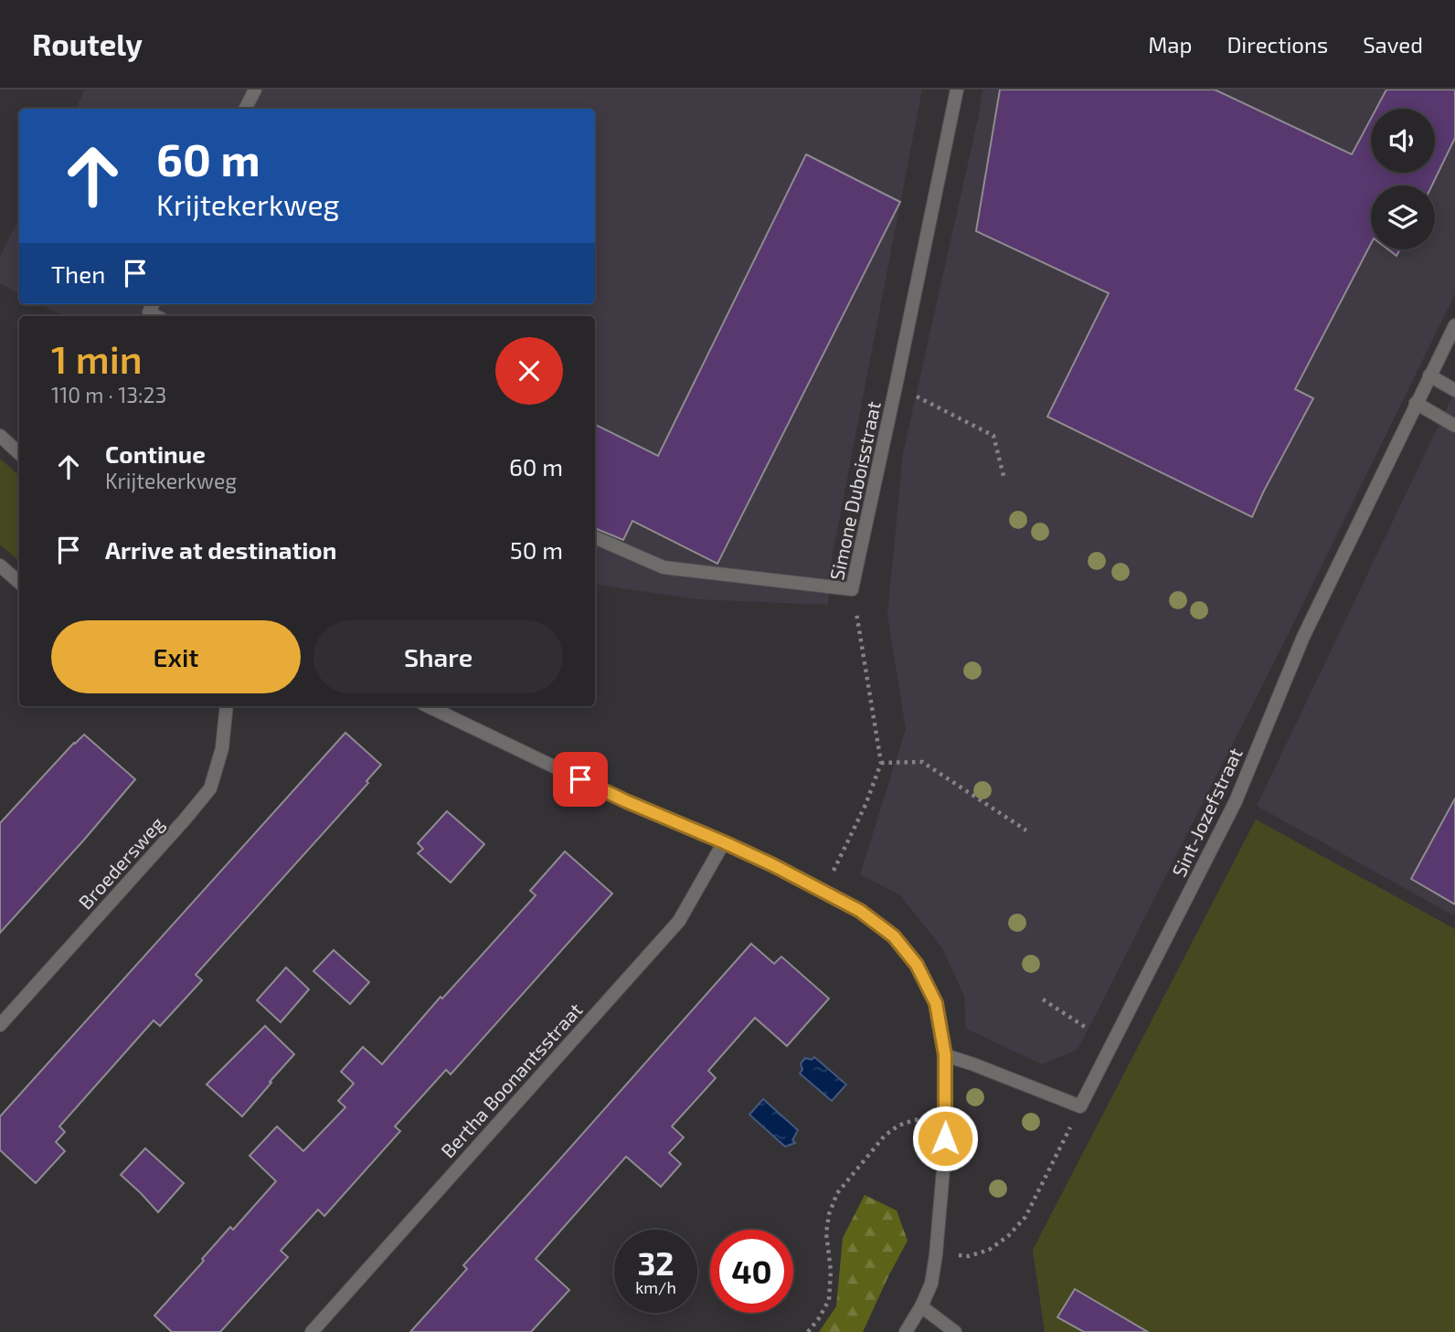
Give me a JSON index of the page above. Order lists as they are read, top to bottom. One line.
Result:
{"streets":{"street":["Simone Duboisstraat","Sint-Jozefstraat","Broedersweg","Bertha Boonantsstraat"]},"page":{"header":"Routely","nav":["Map","Directions","Saved"],"turn":["60 m","Krijtekerkweg"],"then":"Then","heading":["1 min","110 m · 13:23"],"list":[{"name":"Continue","note":"Krijtekerkweg","value":"60 m"},{"name":"Arrive at destination","value":"50 m"}],"buttons":["Exit","Share"],"speed":"32 km/h","limit":"40"}}
